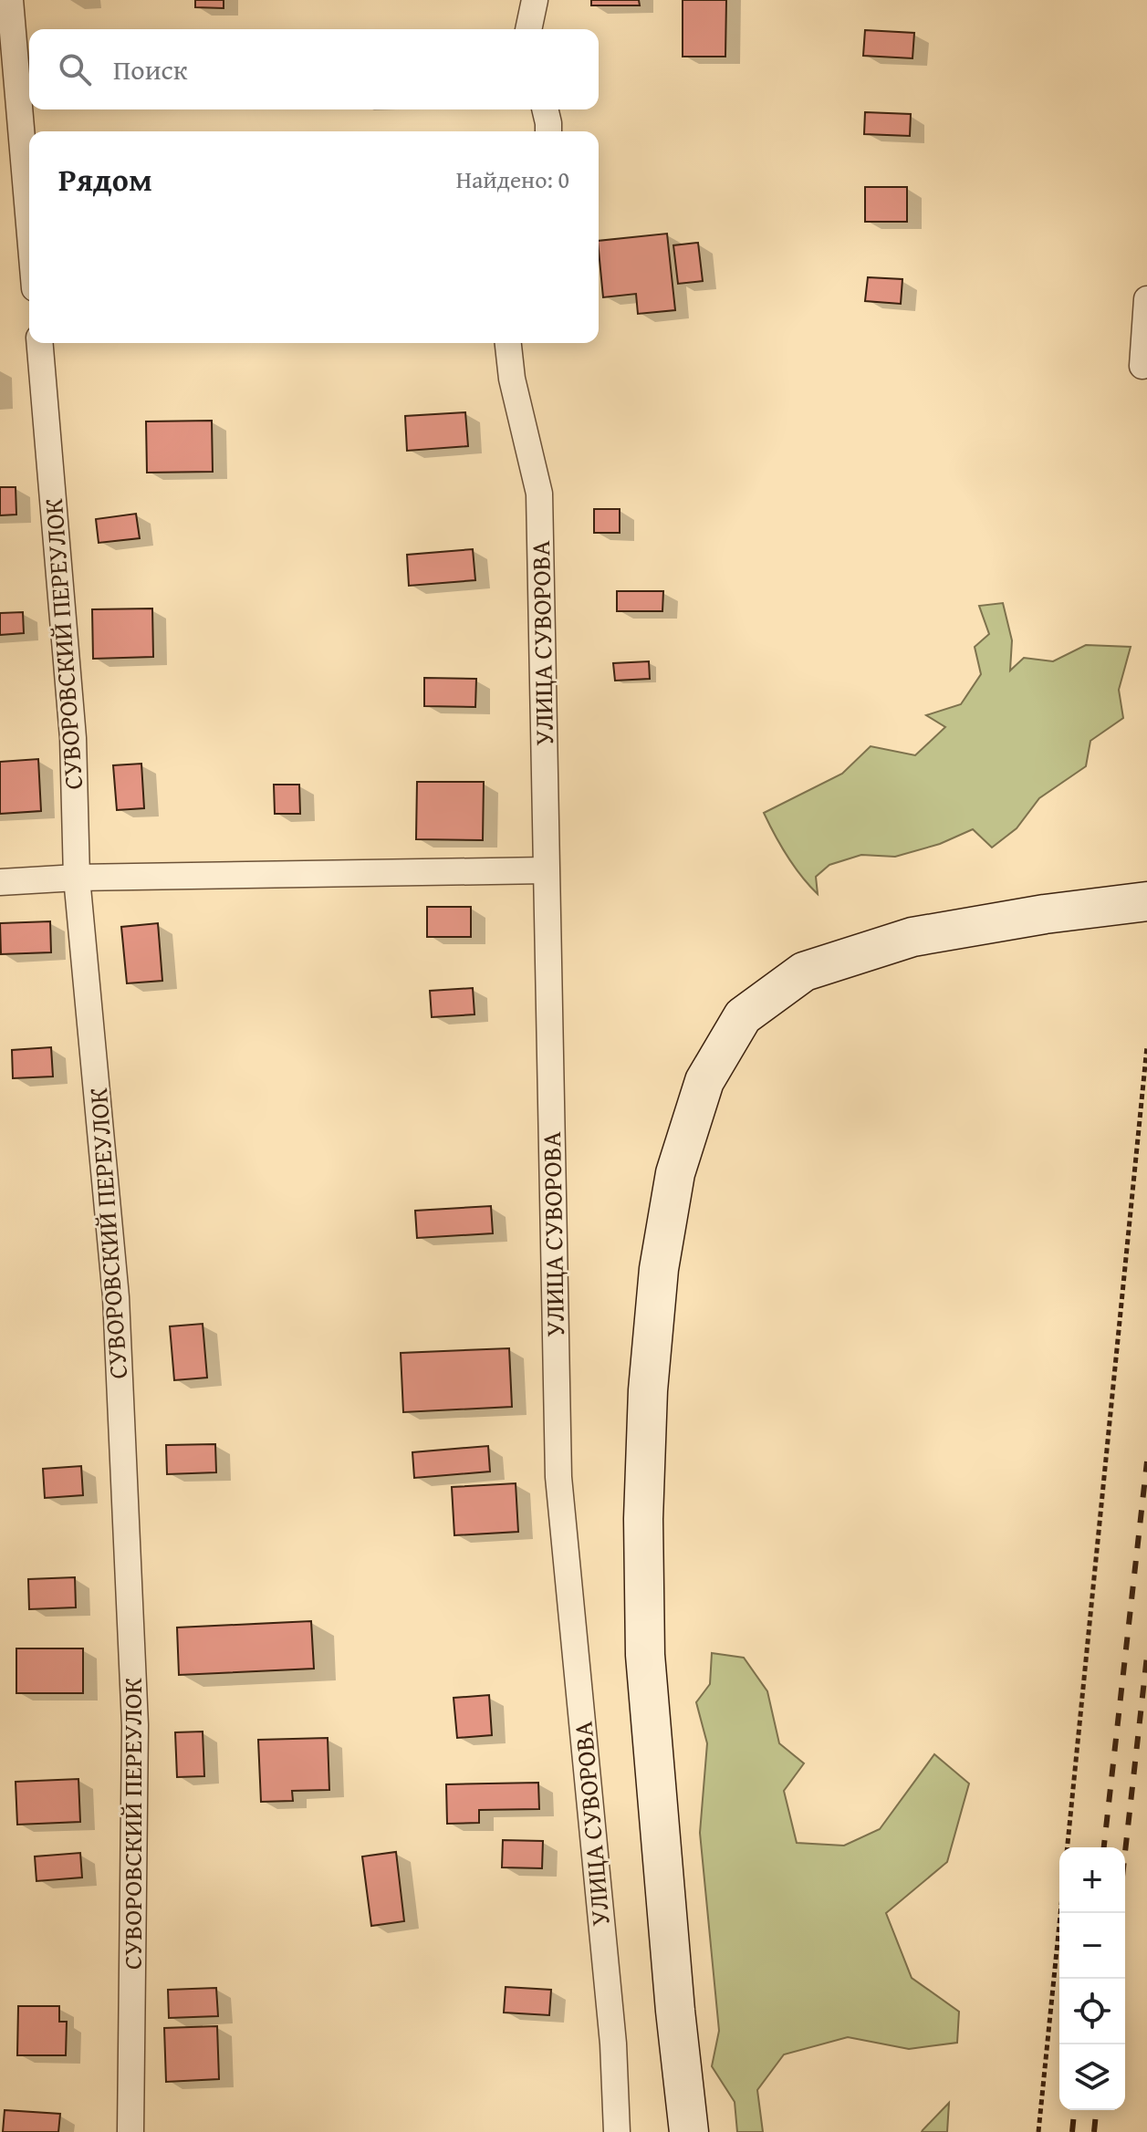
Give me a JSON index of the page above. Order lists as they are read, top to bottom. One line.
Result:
{"streets":{"street":["УЛИЦА СУВОРОВА","СУВОРОВСКИЙ ПЕРЕУЛОК"]},"page":{"search":"Поиск","heading":["Рядом","Найдено: 0"],"map_buttons":["+","−"]}}
